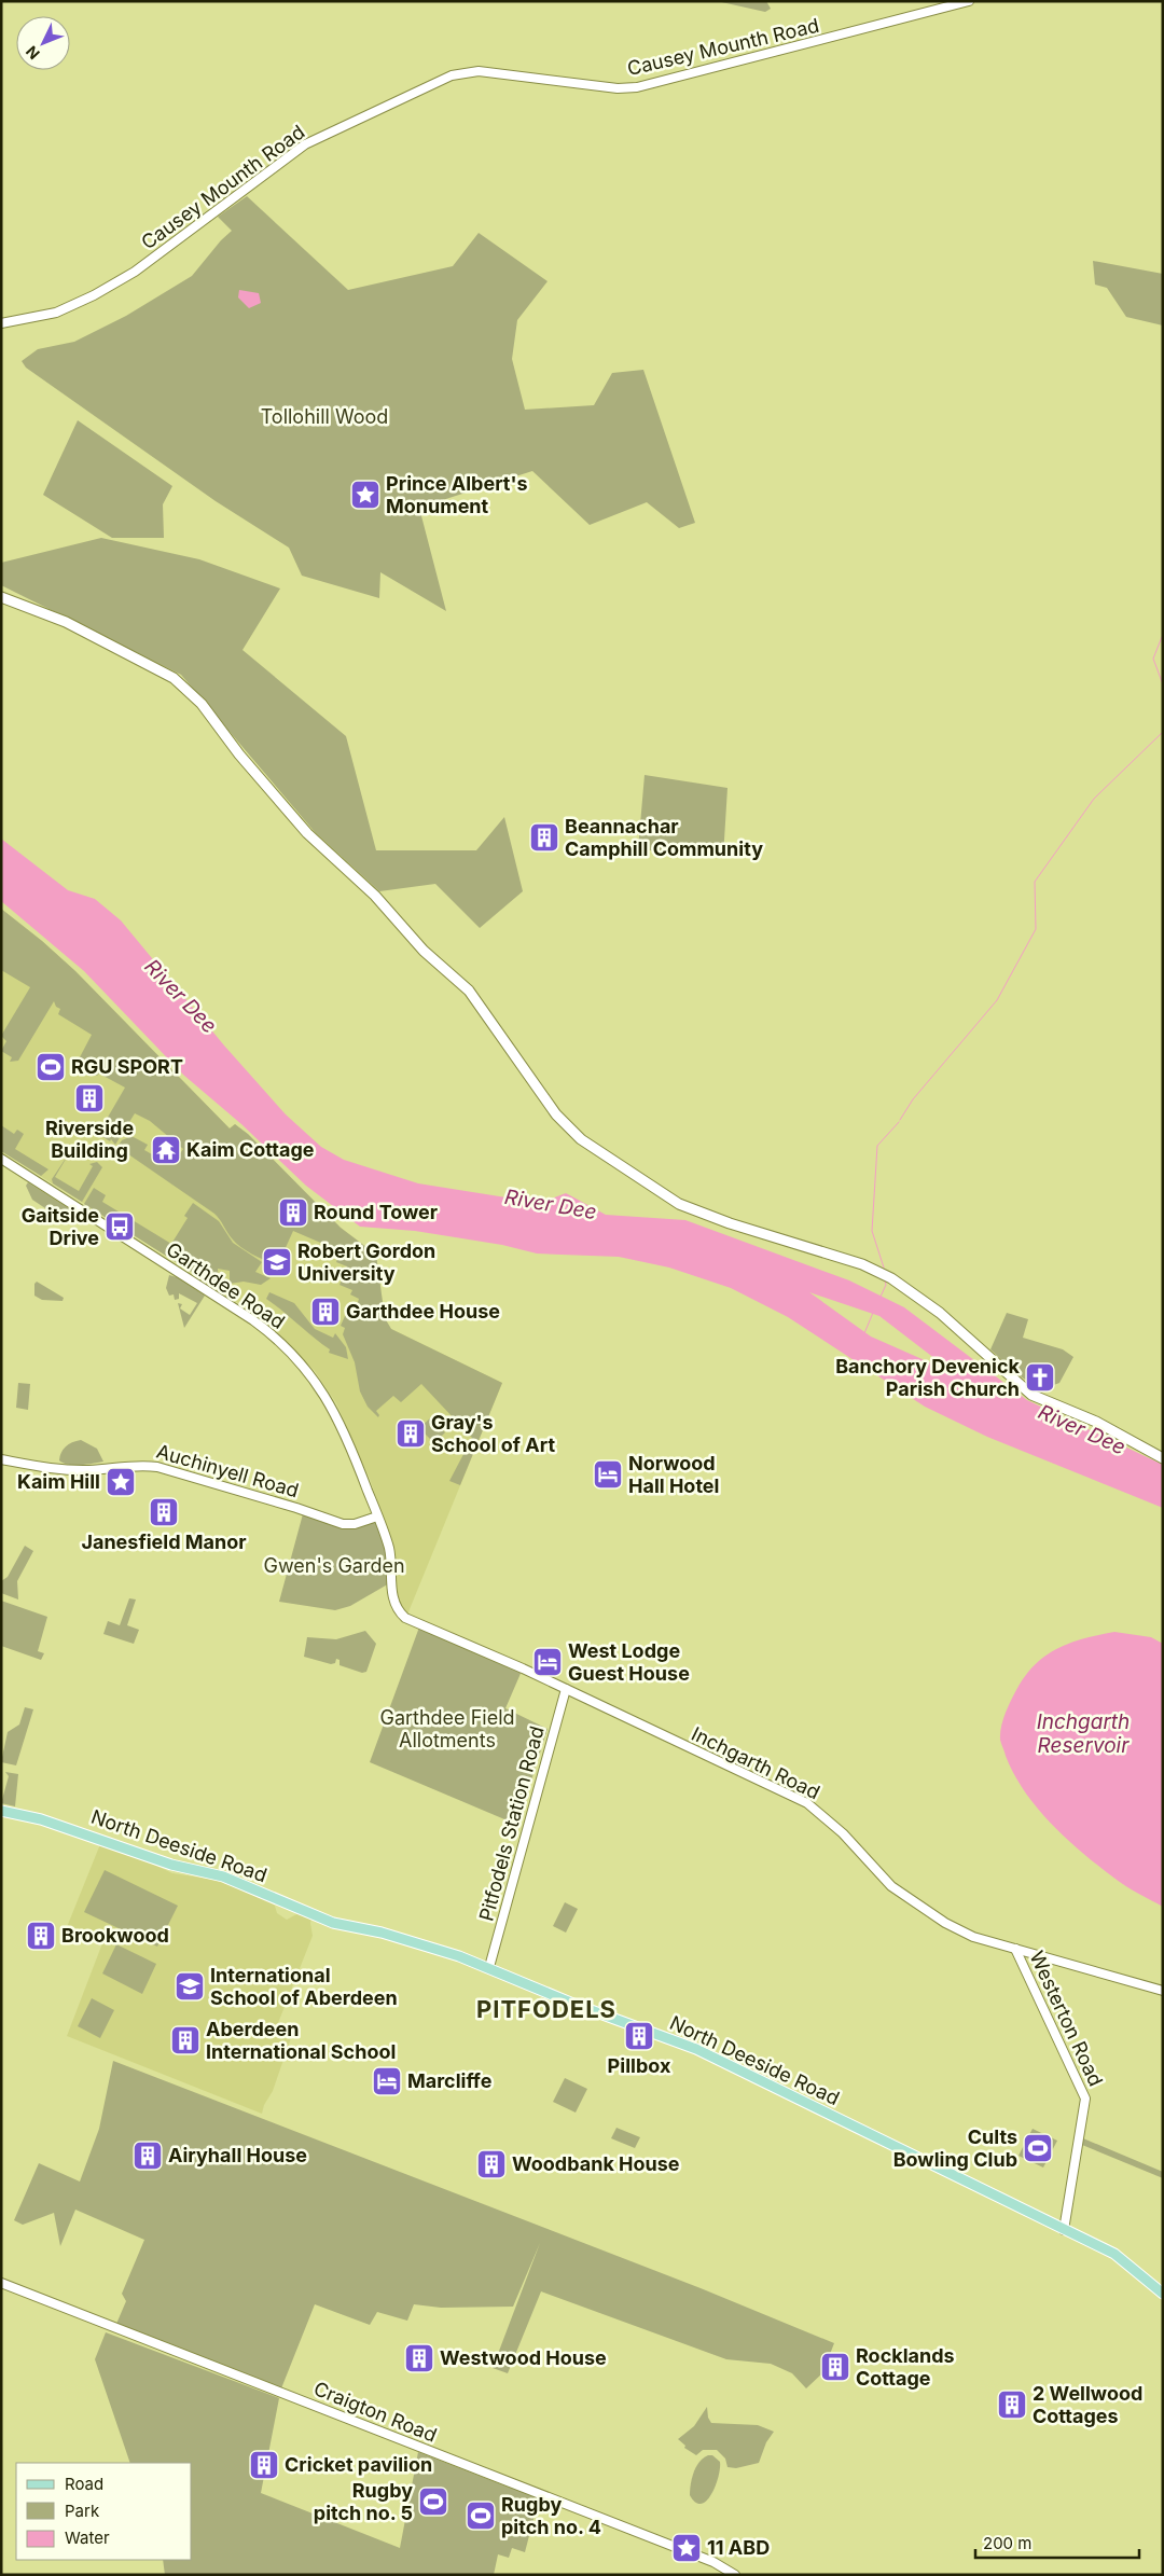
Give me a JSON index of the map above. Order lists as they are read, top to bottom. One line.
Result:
{"streets":{"main road":["North Deeside Road"],"street":["Causey Mounth Road","Garthdee Road","Auchinyell Road","Inchgarth Road","Pitfodels Station Road","Westerton Road","Craigton Road"]},"crossings":[["Garthdee Road","Auchinyell Road"],["Garthdee Road","Inchgarth Road"],["Inchgarth Road","Pitfodels Station Road"],["Inchgarth Road","Westerton Road"],["Pitfodels Station Road","North Deeside Road"],["North Deeside Road","Westerton Road"]],"districts":["PITFODELS"],"water":["River Dee","Inchgarth Reservoir"],"parks":["Tollohill Wood","Gwen's Garden","Garthdee Field Allotments"],"places":{"place":["Prince Albert's Monument","Kaim Hill","11 ABD"],"building":["Beannachar Camphill Community","Riverside Building","Round Tower","Garthdee House","Gray's School of Art","Janesfield Manor","Brookwood","Pillbox","Aberdeen International School","Airyhall House","Woodbank House","Westwood House","Rocklands Cottage","2 Wellwood Cottages","Cricket pavilion"],"sports":["RGU SPORT","Cults Bowling Club","Rugby pitch no. 5","Rugby pitch no. 4"],"temple":["Kaim Cottage"],"bus stop":["Gaitside Drive"],"school or university":["Robert Gordon University","International School of Aberdeen"],"church":["Banchory Devenick Parish Church"],"hotel":["Norwood Hall Hotel","West Lodge Guest House","Marcliffe"]},"legend":["Road","Park","Water"],"scale_bar":"200 m","north":"bottom left"}
